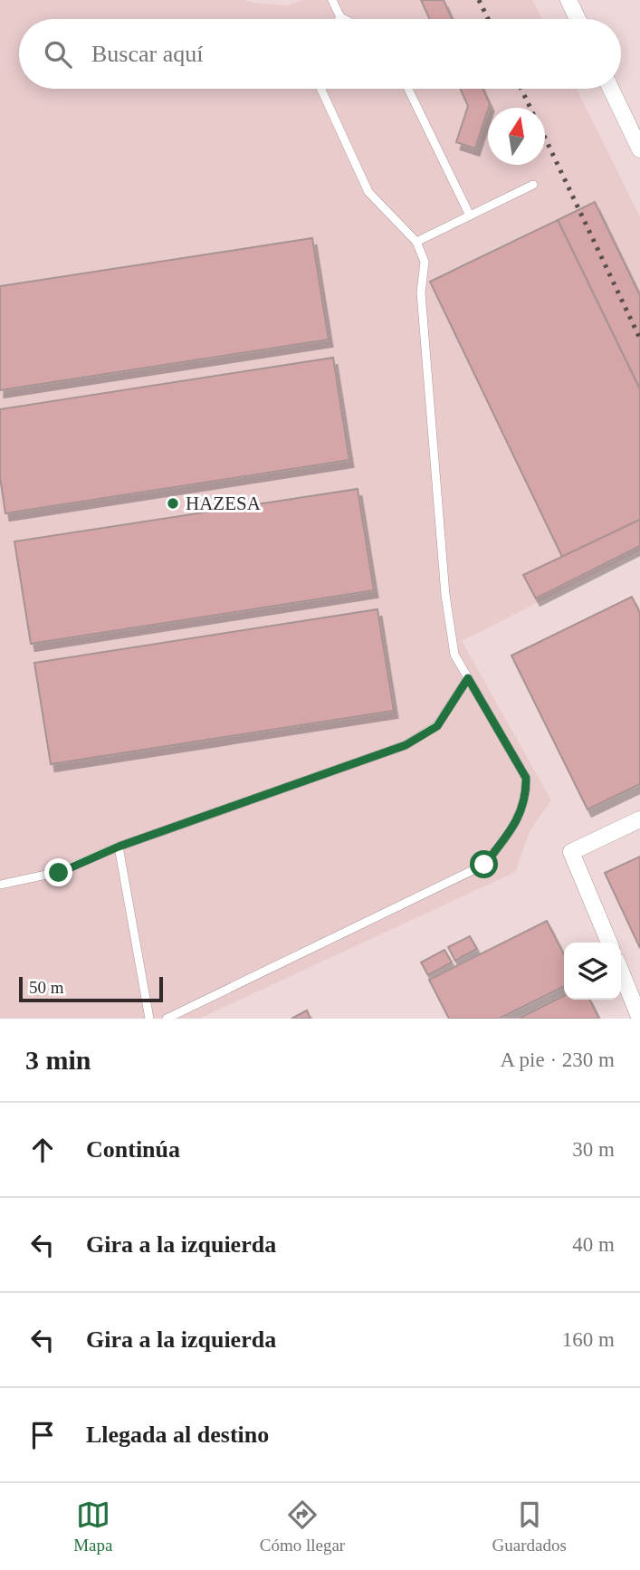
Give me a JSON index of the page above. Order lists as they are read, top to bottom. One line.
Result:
{"places":["HAZESA"],"scale_bar":"50 m","north":"top","page":{"search":"Buscar aquí","scale":"50 m","heading":["3 min","A pie · 230 m"],"list":[["Continúa","30 m"],["Gira a la izquierda","40 m"],["Gira a la izquierda","160 m"],"Llegada al destino"],"nav":["Mapa","Cómo llegar","Guardados"]}}
